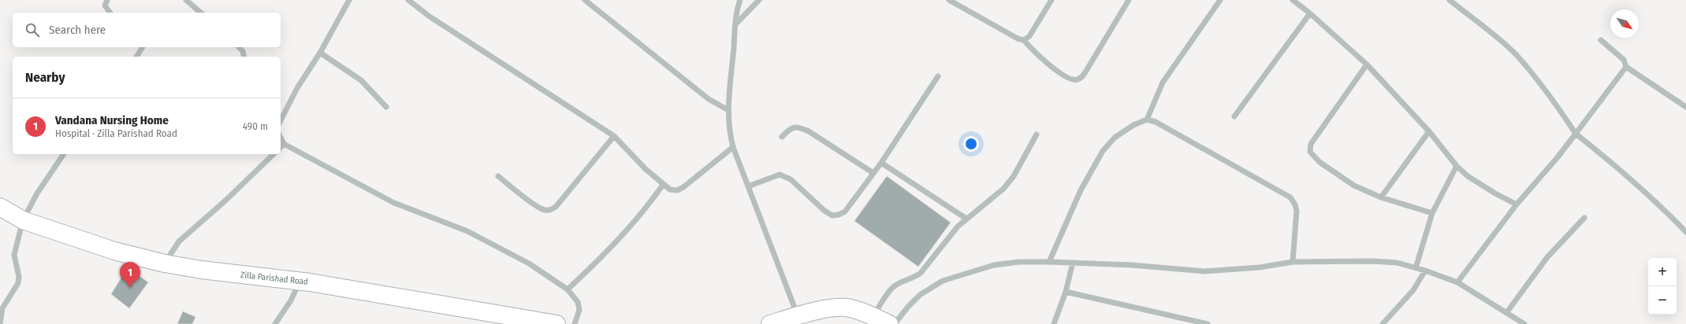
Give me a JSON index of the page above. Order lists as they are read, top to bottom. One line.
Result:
{"streets":{"main road":["Zilla Parishad Road"]},"north":"bottom right","page":{"search":"Search here","heading":"Nearby","list":[{"mark":"1","name":"Vandana Nursing Home","note":"Hospital · Zilla Parishad Road","value":"490 m"}],"map_buttons":["+","−"],"pins":"1"}}
